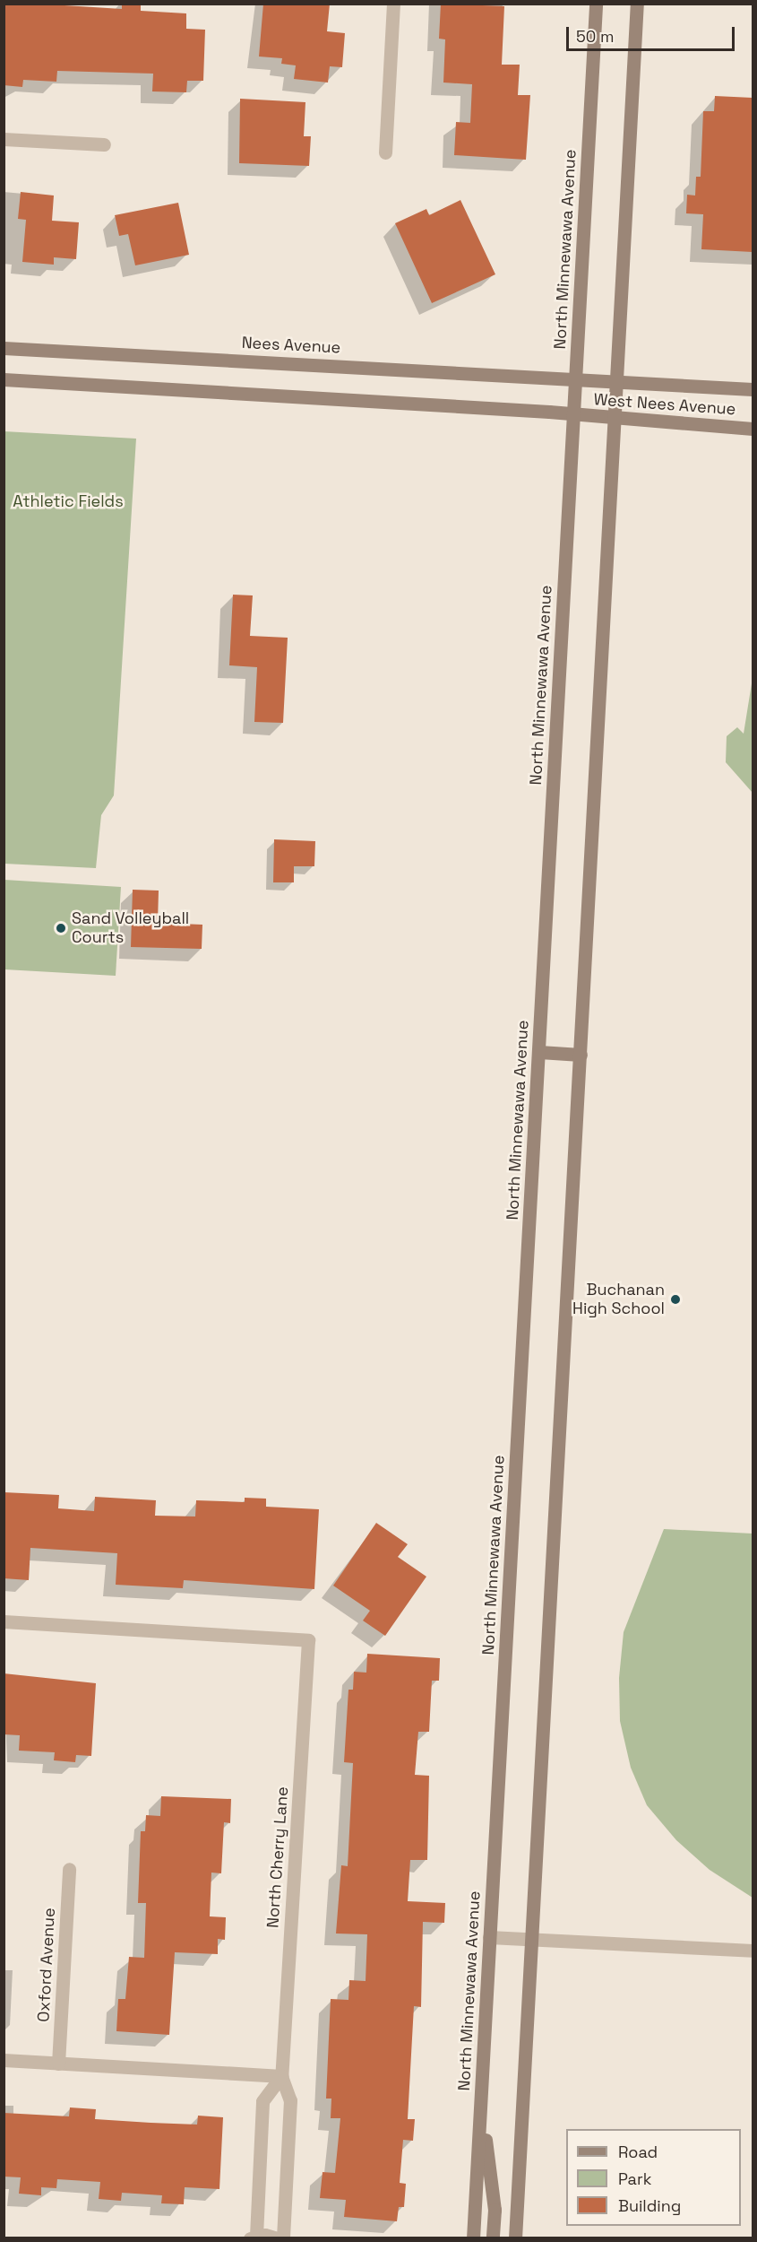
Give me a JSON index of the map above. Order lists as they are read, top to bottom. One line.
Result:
{"streets":{"main road":["North Minnewawa Avenue","Nees Avenue","West Nees Avenue"],"street":["North Cherry Lane","Oxford Avenue"]},"crossings":[["North Minnewawa Avenue","Nees Avenue"],["North Minnewawa Avenue","West Nees Avenue"],["Nees Avenue","West Nees Avenue"]],"parks":["Athletic Fields"],"places":["Sand Volleyball Courts","Buchanan High School"],"legend":["Road","Park","Building"],"scale_bar":"50 m"}
